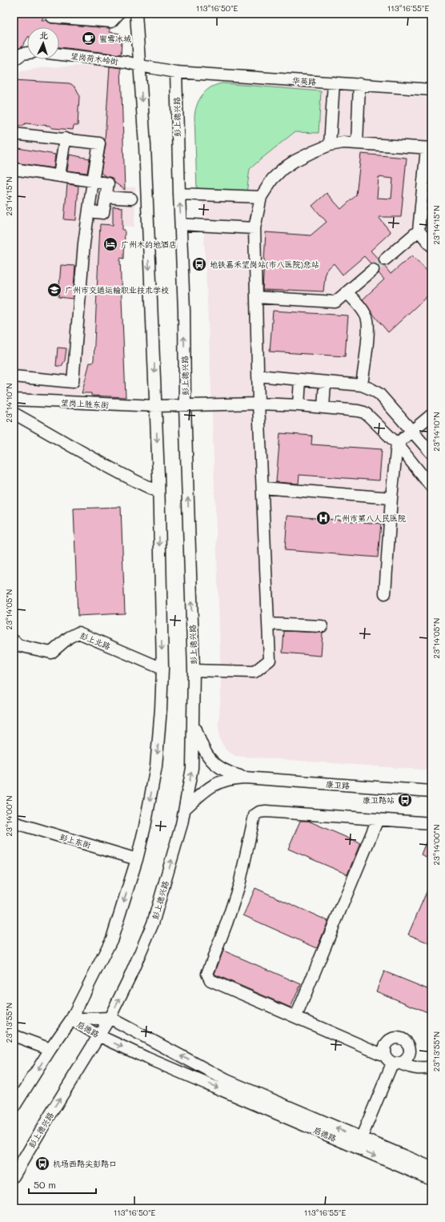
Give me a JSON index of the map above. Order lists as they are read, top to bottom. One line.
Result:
{"streets":{"street":["望岗荷木岭街","华英路","彭上德兴路","望岗上胜东街","彭上北路","康卫路","彭上东街","启德路"]},"crossings":[["望岗荷木岭街","华英路"],["望岗荷木岭街","彭上德兴路"],["华英路","彭上德兴路"],["彭上德兴路","望岗上胜东街"],["彭上德兴路","启德路"]],"places":{"cafe":["蜜雪冰城"],"hotel":["广州木的地酒店"],"bus stop":["地铁嘉禾望岗站(市八医院)总站","康卫路站","机场西路尖彭路口"],"school or university":["广州市交通运输职业技术学校"],"hospital":["广州市第八人民医院"]},"scale_bar":"50 m","north":"top","coordinates":["113°16'50\"E","113°16'55\"E","23°14'15\"N","23°14'10\"N","23°14'05\"N","23°14'00\"N","23°13'55\"N"]}
